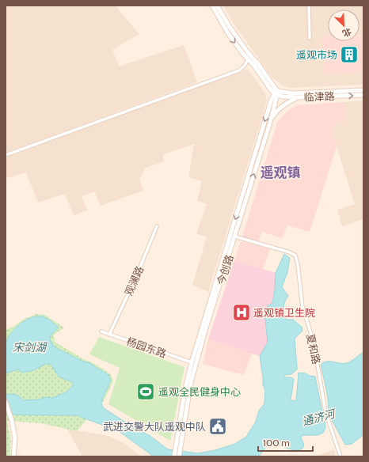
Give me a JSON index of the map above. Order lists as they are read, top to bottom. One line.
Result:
{"streets":{"main road":["临津路","今创路"],"street":["观澜路","杨园东路","夏和路"]},"crossings":[["临津路","今创路"],["今创路","杨园东路"],["今创路","夏和路"],["观澜路","杨园东路"]],"districts":["遥观镇"],"water":["宋剑湖","通济河"],"places":{"building":["遥观市场"],"hospital":["遥观镇卫生院"],"sports":["遥观全民健身中心"],"public building":["武进交警大队遥观中队"]},"scale_bar":"100 m","north":"bottom right"}
